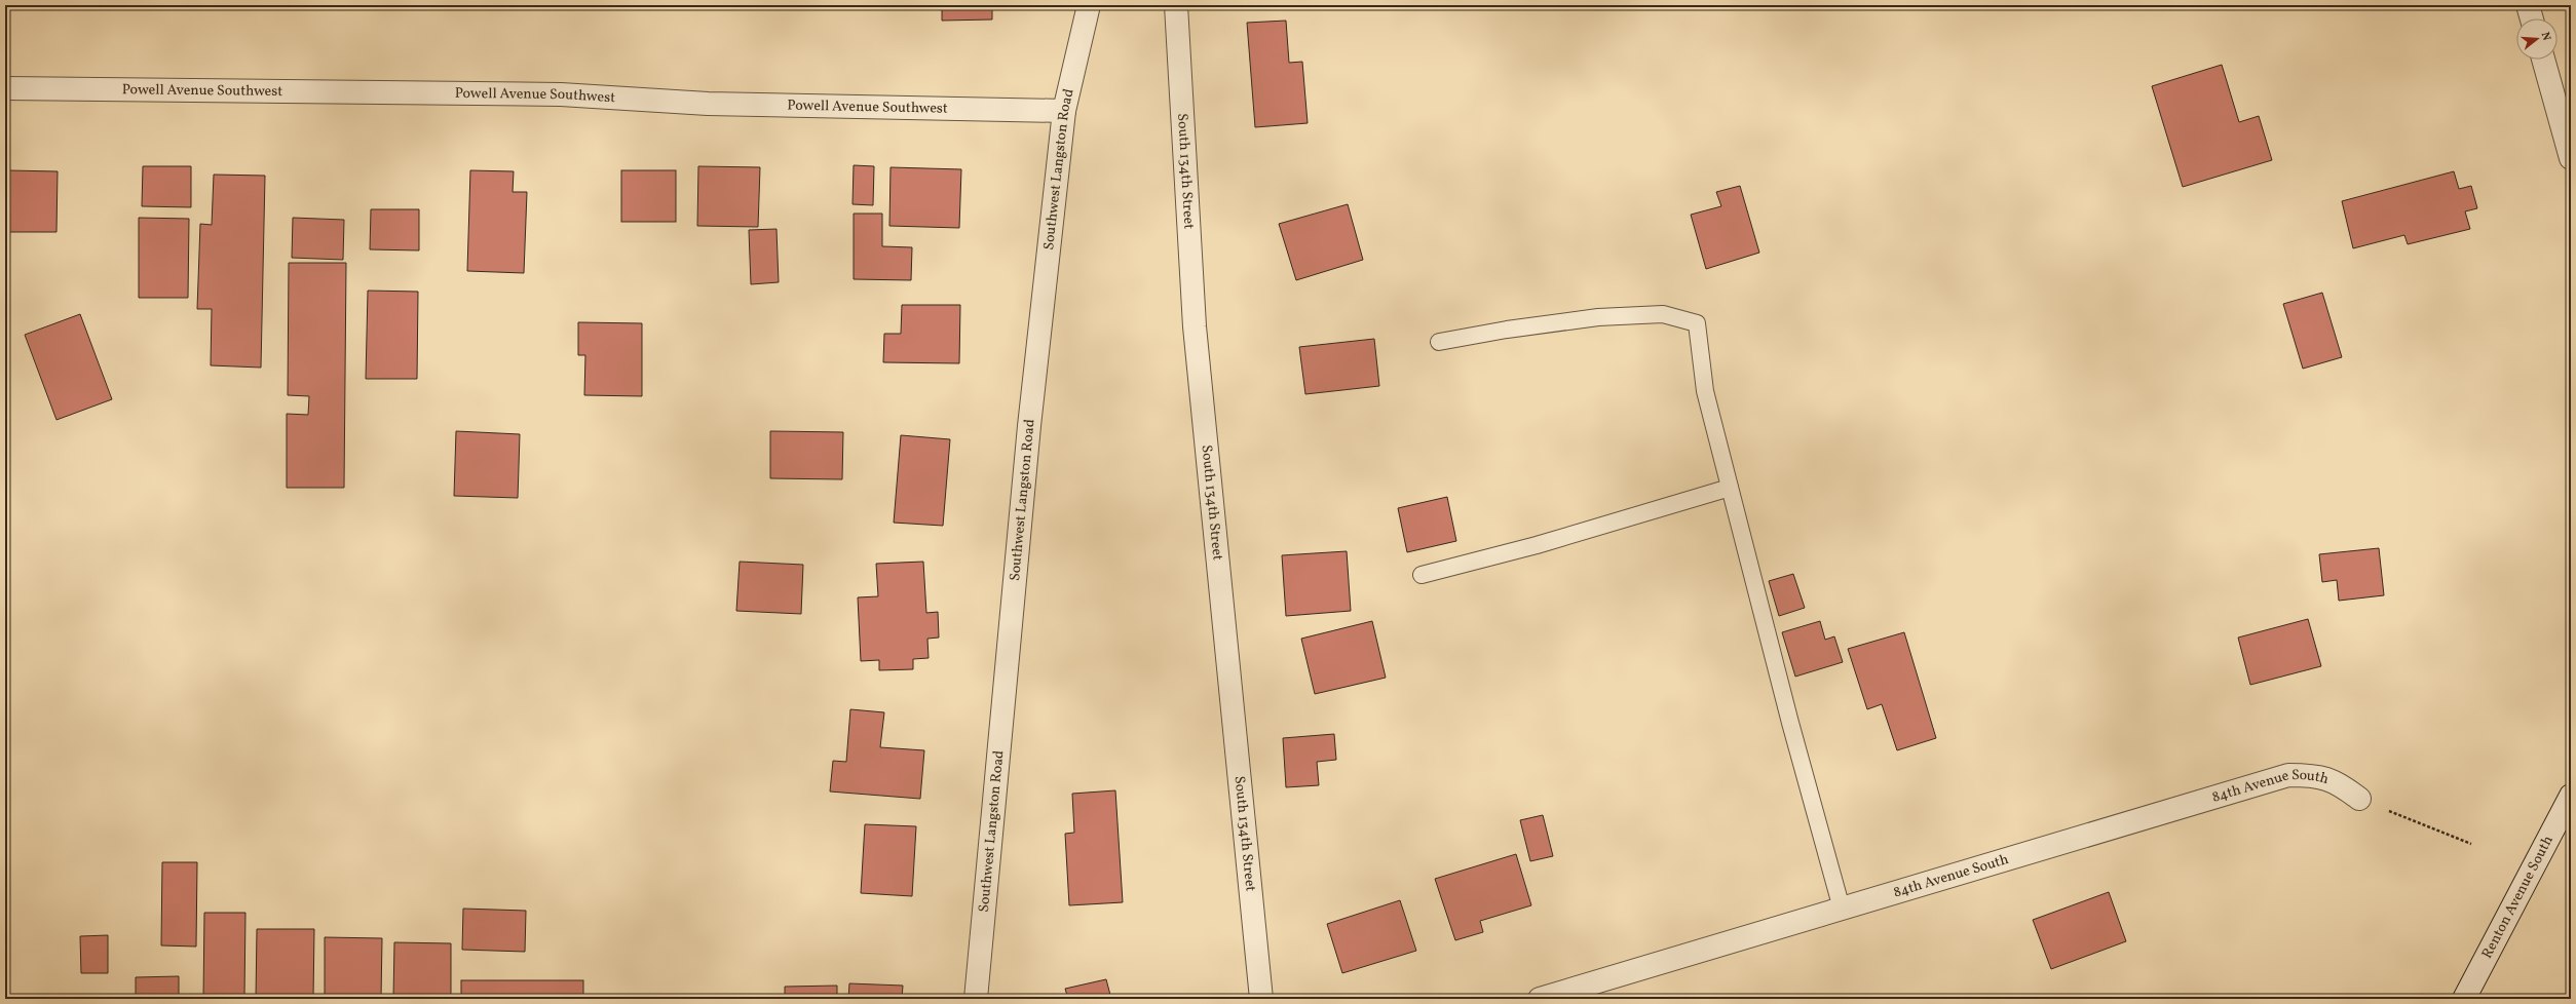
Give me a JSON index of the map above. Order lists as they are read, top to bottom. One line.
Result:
{"streets":{"street":["Powell Avenue Southwest","Southwest Langston Road","South 134th Street","84th Avenue South","Renton Avenue South"]},"crossings":[["Powell Avenue Southwest","Southwest Langston Road"]],"north":"right"}
